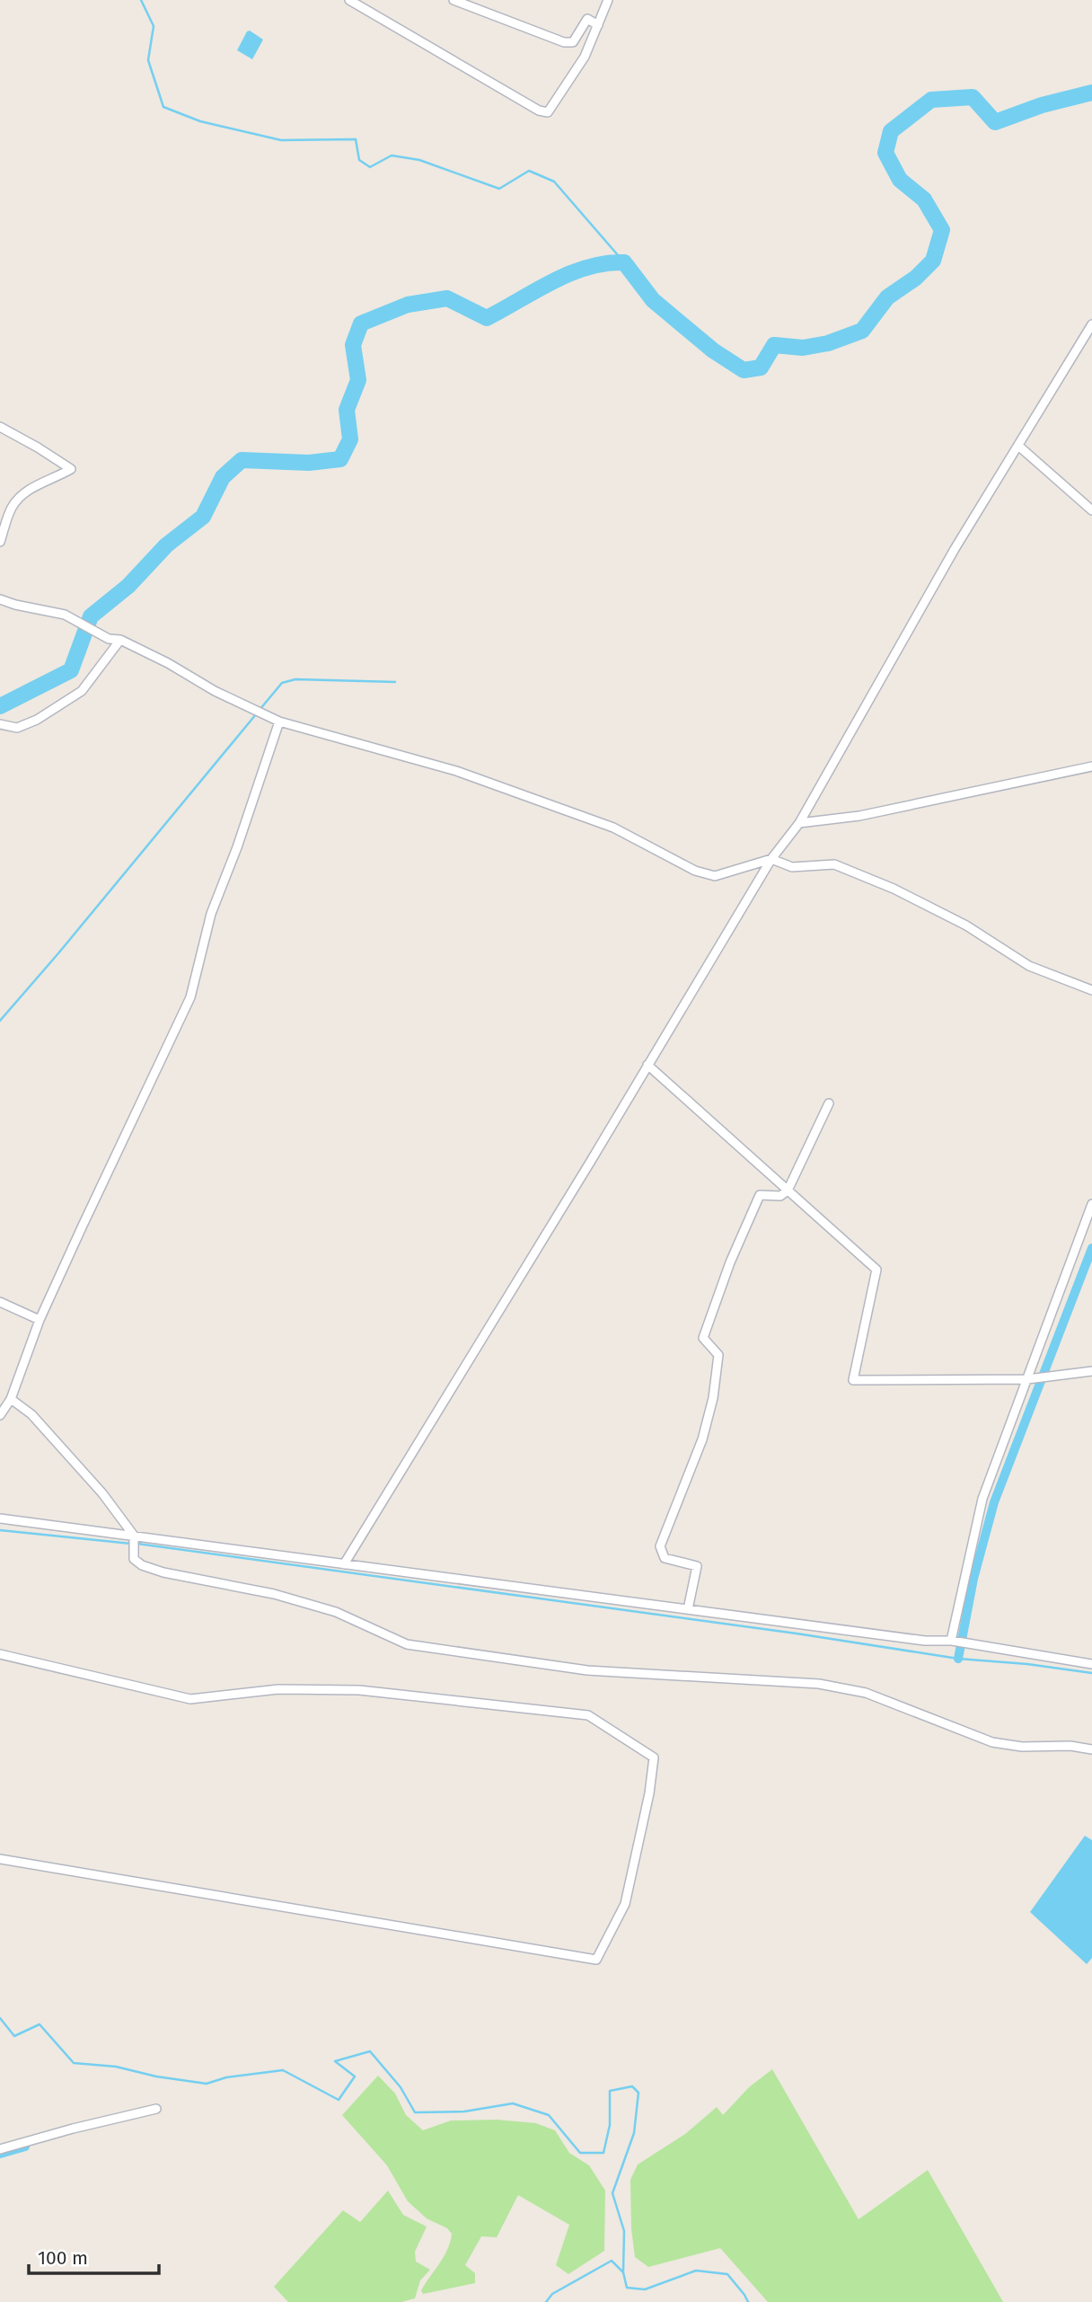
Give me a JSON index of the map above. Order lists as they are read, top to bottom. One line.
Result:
{"scale_bar":"100 m"}
